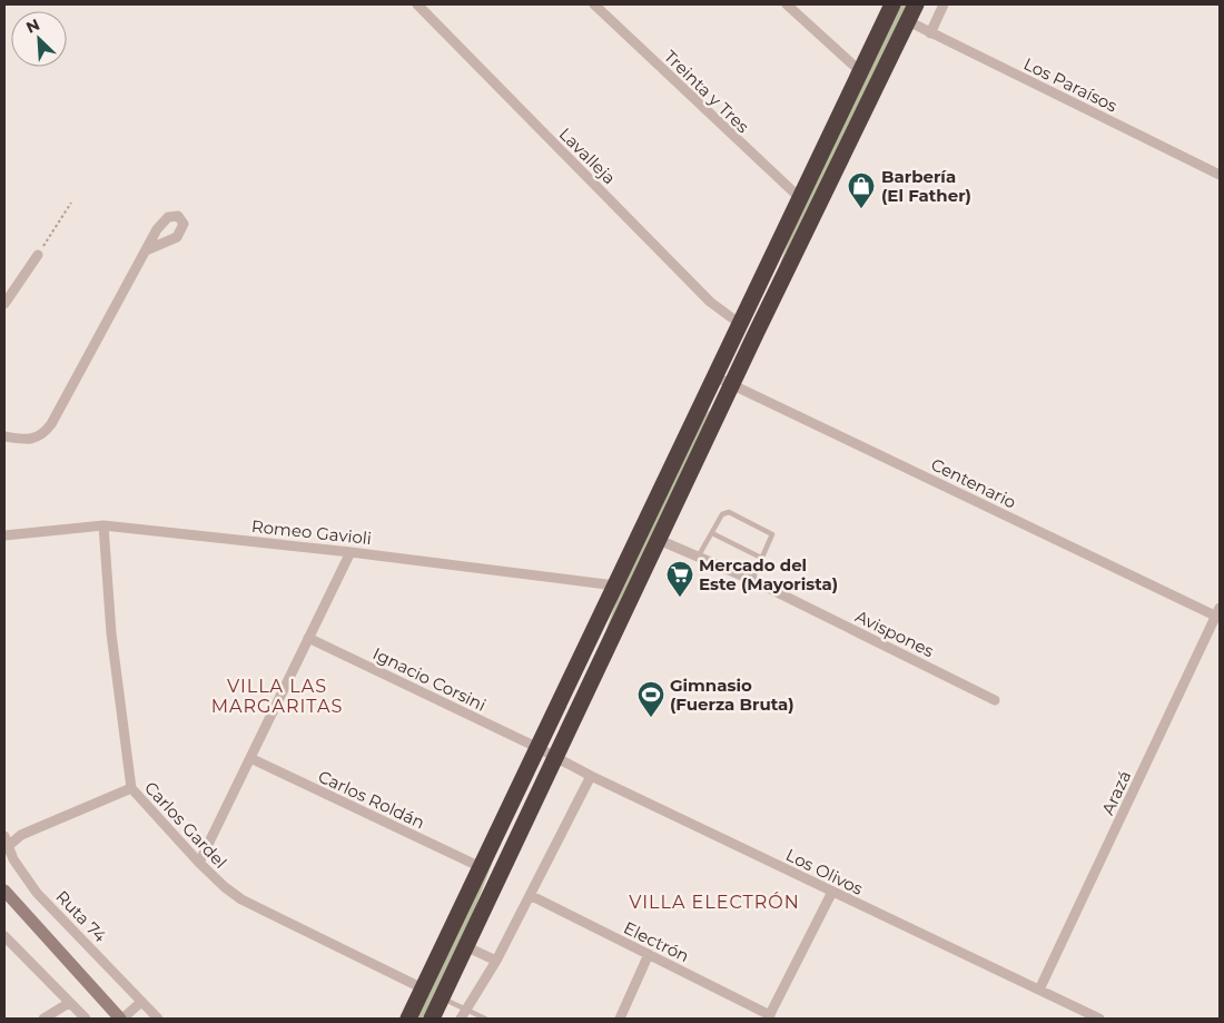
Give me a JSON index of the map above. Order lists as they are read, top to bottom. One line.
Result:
{"streets":{"street":["Los Paraísos","Treinta y Tres","Lavalleja","Centenario","Romeo Gavioli","Avispones","Ignacio Corsini","Arazá","Carlos Roldán","Carlos Gardel","Los Olivos","Ruta 74","Electrón"]},"crossings":[["Centenario","Arazá"],["Romeo Gavioli","Carlos Gardel"],["Ignacio Corsini","Los Olivos"],["Arazá","Los Olivos"]],"districts":["VILLA LAS MARGARITAS","VILLA ELECTRÓN"],"places":{"shop":["Barbería (El Father)"],"supermarket":["Mercado del Este (Mayorista)"],"sports":["Gimnasio (Fuerza Bruta)"]},"north":"top left"}
